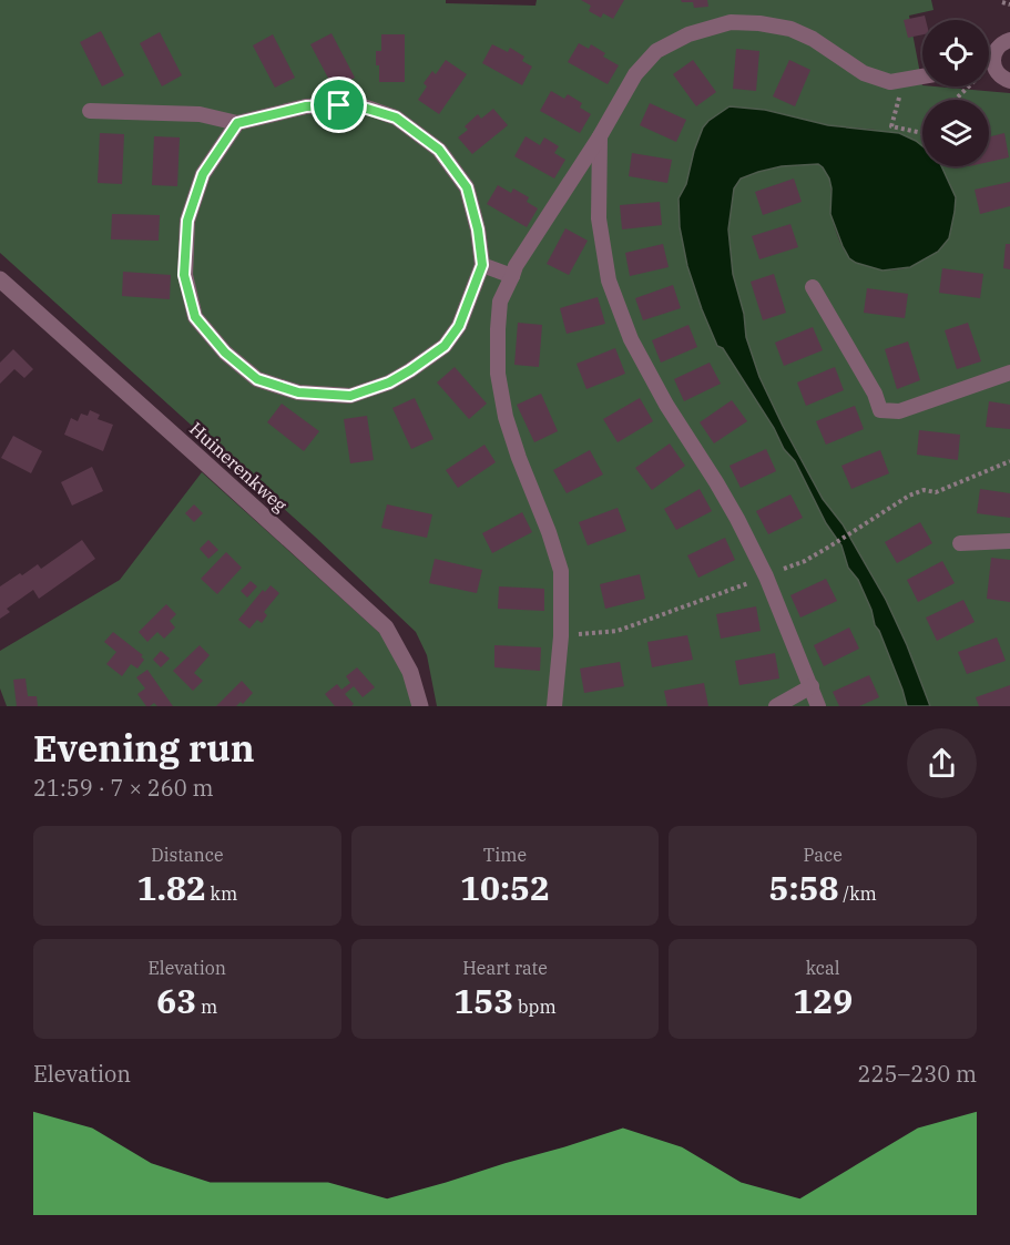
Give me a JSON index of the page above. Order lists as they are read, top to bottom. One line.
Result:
{"streets":{"street":["Huinerenkweg"]},"page":{"heading":["Evening run","21:59 · 7 × 260 m"],"stats":[["Distance","1.82 km"],["Time","10:52"],["Pace","5:58 /km"],["Elevation","63 m"],["Heart rate","153 bpm"],["kcal","129"]],"chart":["Elevation","225–230 m"]}}
